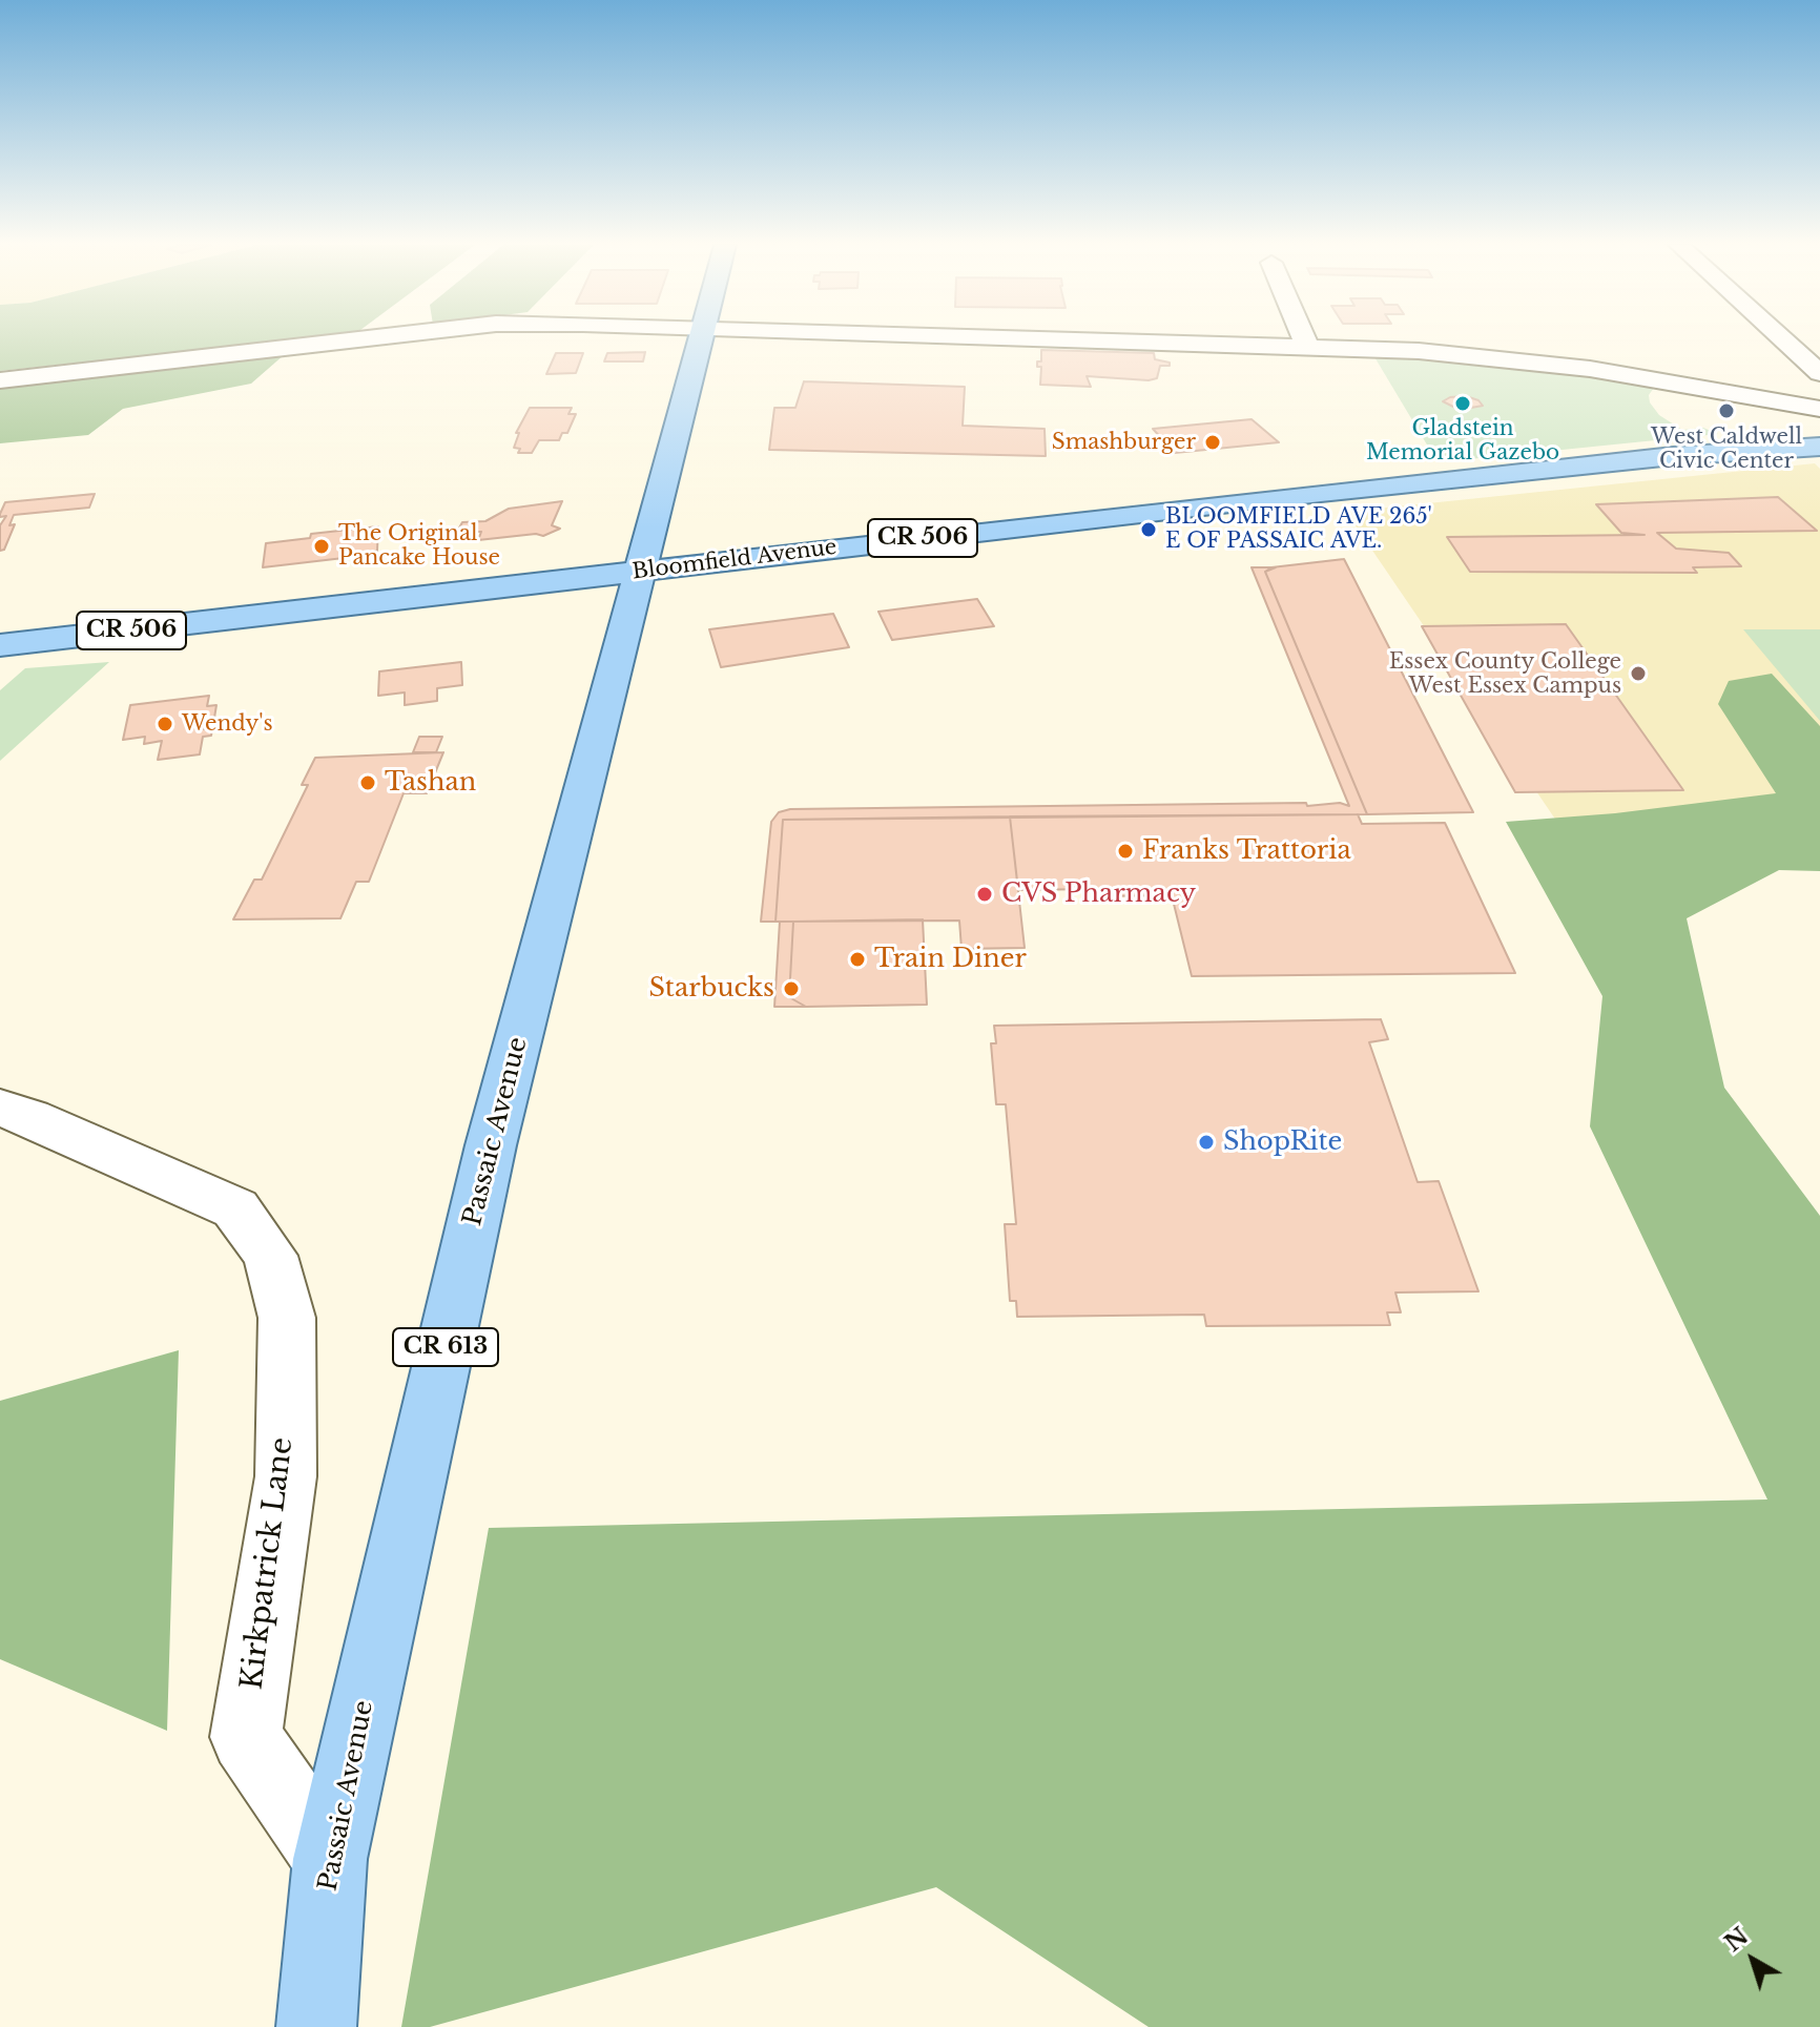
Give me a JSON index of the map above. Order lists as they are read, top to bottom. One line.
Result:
{"streets":{"main road":["CR 506","Bloomfield Avenue","Passaic Avenue","CR 613"],"street":["Kirkpatrick Lane"]},"crossings":[["Bloomfield Avenue","Passaic Avenue"],["Passaic Avenue","Kirkpatrick Lane"]],"places":["Gladstein Memorial Gazebo","West Caldwell Civic Center","Smashburger","BLOOMFIELD AVE 265' E OF PASSAIC AVE.","The Original Pancake House","Essex County College West Essex Campus","Wendy's","Tashan","Franks Trattoria","CVS Pharmacy","Train Diner","Starbucks","ShopRite"],"north":"top left"}
